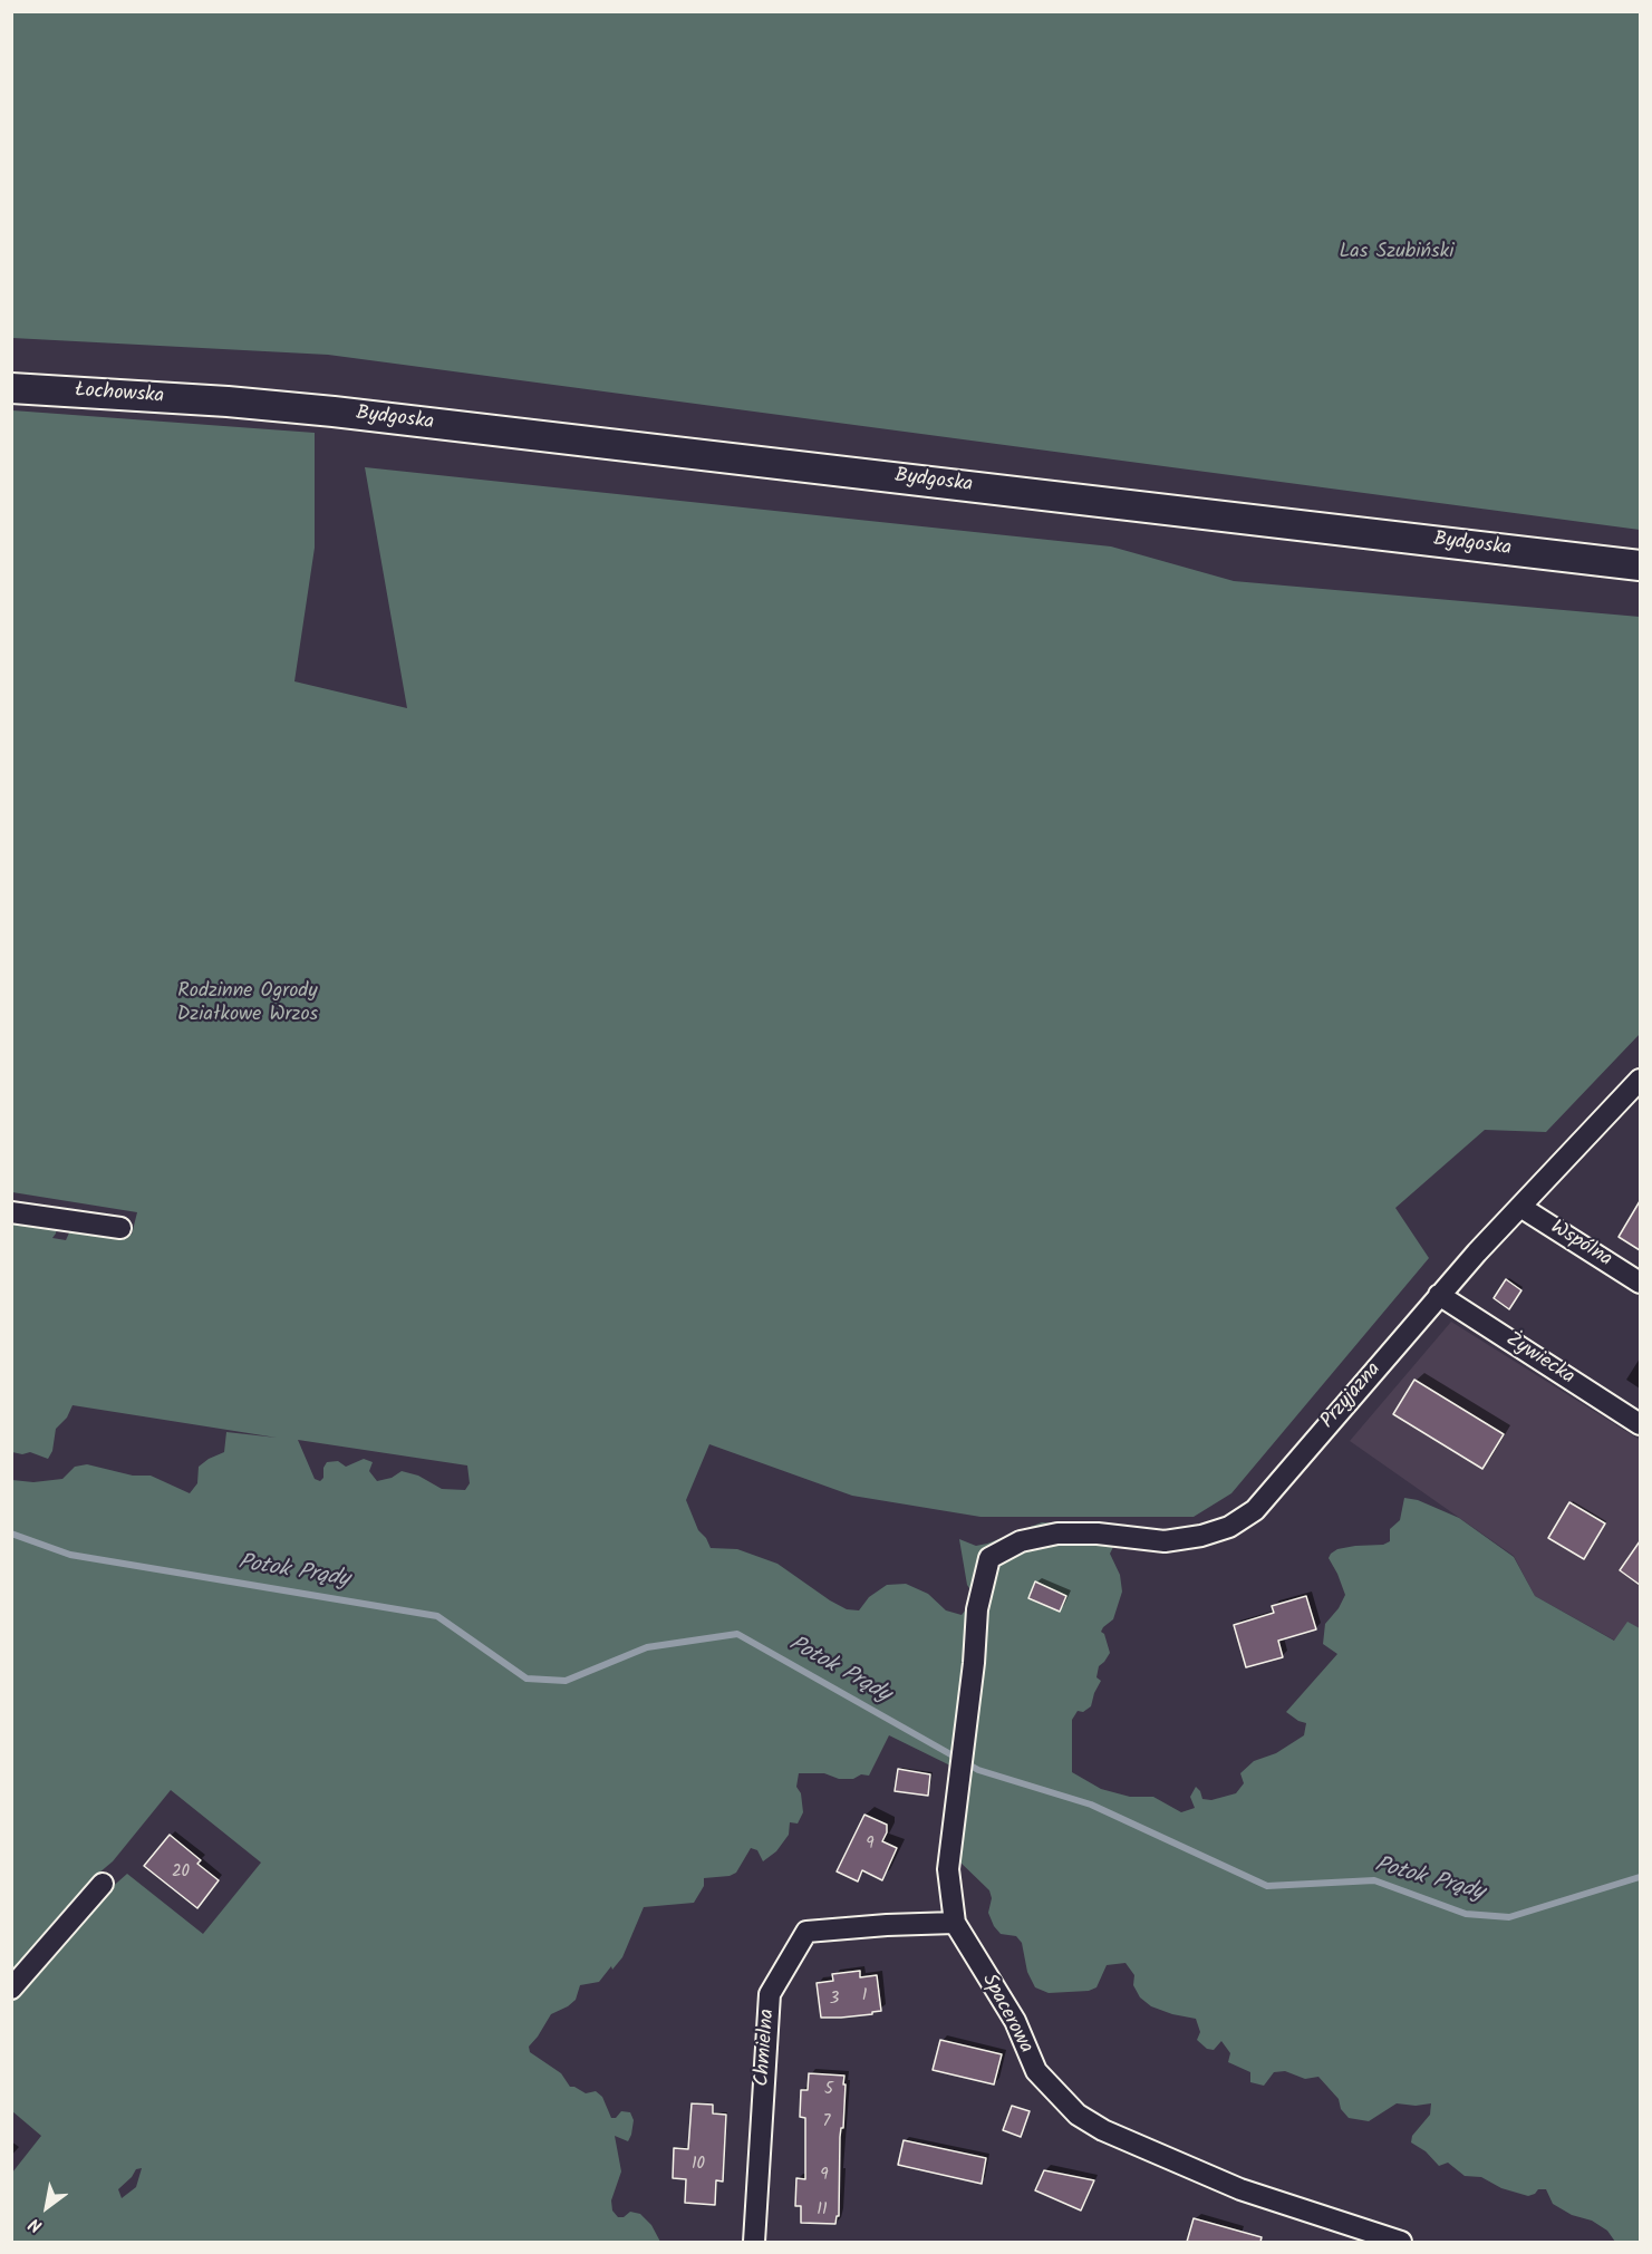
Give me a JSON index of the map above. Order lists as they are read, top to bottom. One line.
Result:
{"streets":{"main road":["Łochowska","Bydgoska"],"street":["Wspólna","Żywiecka","Przyjazna","Spacerowa","Chmielna"]},"crossings":[["Łochowska","Bydgoska"],["Wspólna","Przyjazna"],["Żywiecka","Przyjazna"],["Przyjazna","Spacerowa"],["Spacerowa","Chmielna"]],"water":["Potok Prądy"],"parks":["Las Szubiński","Rodzinne Ogrody Działkowe Wrzos"],"house_numbers":["9","20","1","3","5","7","10","9","11"],"north":"bottom left"}
